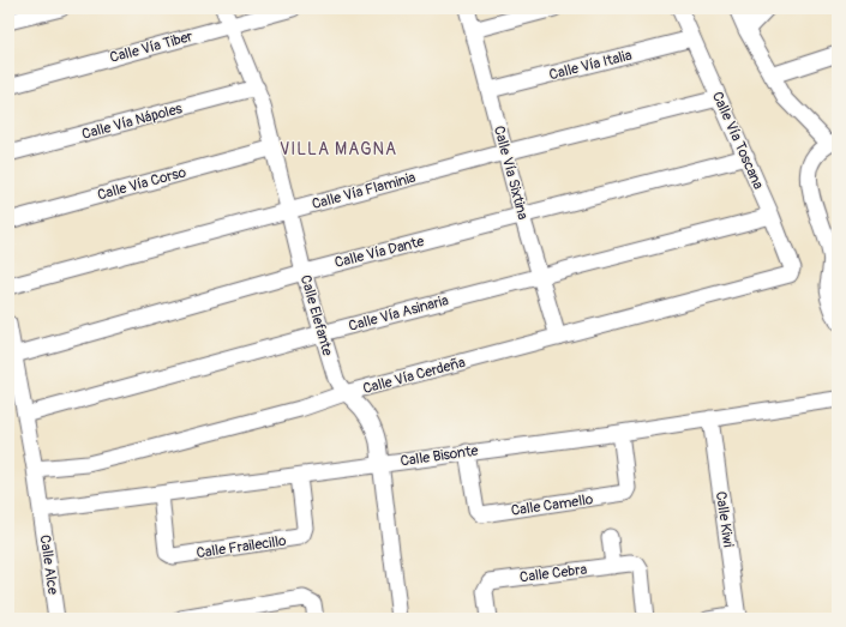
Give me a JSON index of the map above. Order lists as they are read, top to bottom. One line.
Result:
{"streets":{"street":["Calle Vía Tiber","Calle Vía Italia","Calle Vía Nápoles","Calle Vía Toscana","Calle Vía Sixtina","Calle Vía Corso","Calle Vía Flaminia","Calle Vía Dante","Calle Vía Asinaria","Calle Elefante","Calle Vía Cerdeña","Calle Bisonte","Calle Camello","Calle Kiwi","Calle Frailecillo","Calle Alce","Calle Cebra"]},"crossings":[["Calle Vía Tiber","Calle Elefante"],["Calle Vía Italia","Calle Vía Toscana"],["Calle Vía Italia","Calle Vía Sixtina"],["Calle Vía Nápoles","Calle Elefante"],["Calle Vía Toscana","Calle Vía Flaminia"],["Calle Vía Toscana","Calle Vía Dante"],["Calle Vía Toscana","Calle Vía Asinaria"],["Calle Vía Toscana","Calle Vía Cerdeña"],["Calle Vía Sixtina","Calle Vía Flaminia"],["Calle Vía Sixtina","Calle Vía Dante"],["Calle Vía Sixtina","Calle Vía Asinaria"],["Calle Vía Sixtina","Calle Vía Cerdeña"],["Calle Vía Corso","Calle Elefante"],["Calle Vía Flaminia","Calle Elefante"],["Calle Vía Dante","Calle Elefante"],["Calle Vía Dante","Calle Alce"],["Calle Vía Asinaria","Calle Elefante"],["Calle Vía Asinaria","Calle Alce"],["Calle Elefante","Calle Vía Cerdeña"],["Calle Elefante","Calle Bisonte"],["Calle Vía Cerdeña","Calle Alce"],["Calle Bisonte","Calle Camello"],["Calle Bisonte","Calle Kiwi"],["Calle Bisonte","Calle Frailecillo"],["Calle Bisonte","Calle Alce"]],"districts":["VILLA MAGNA"]}
